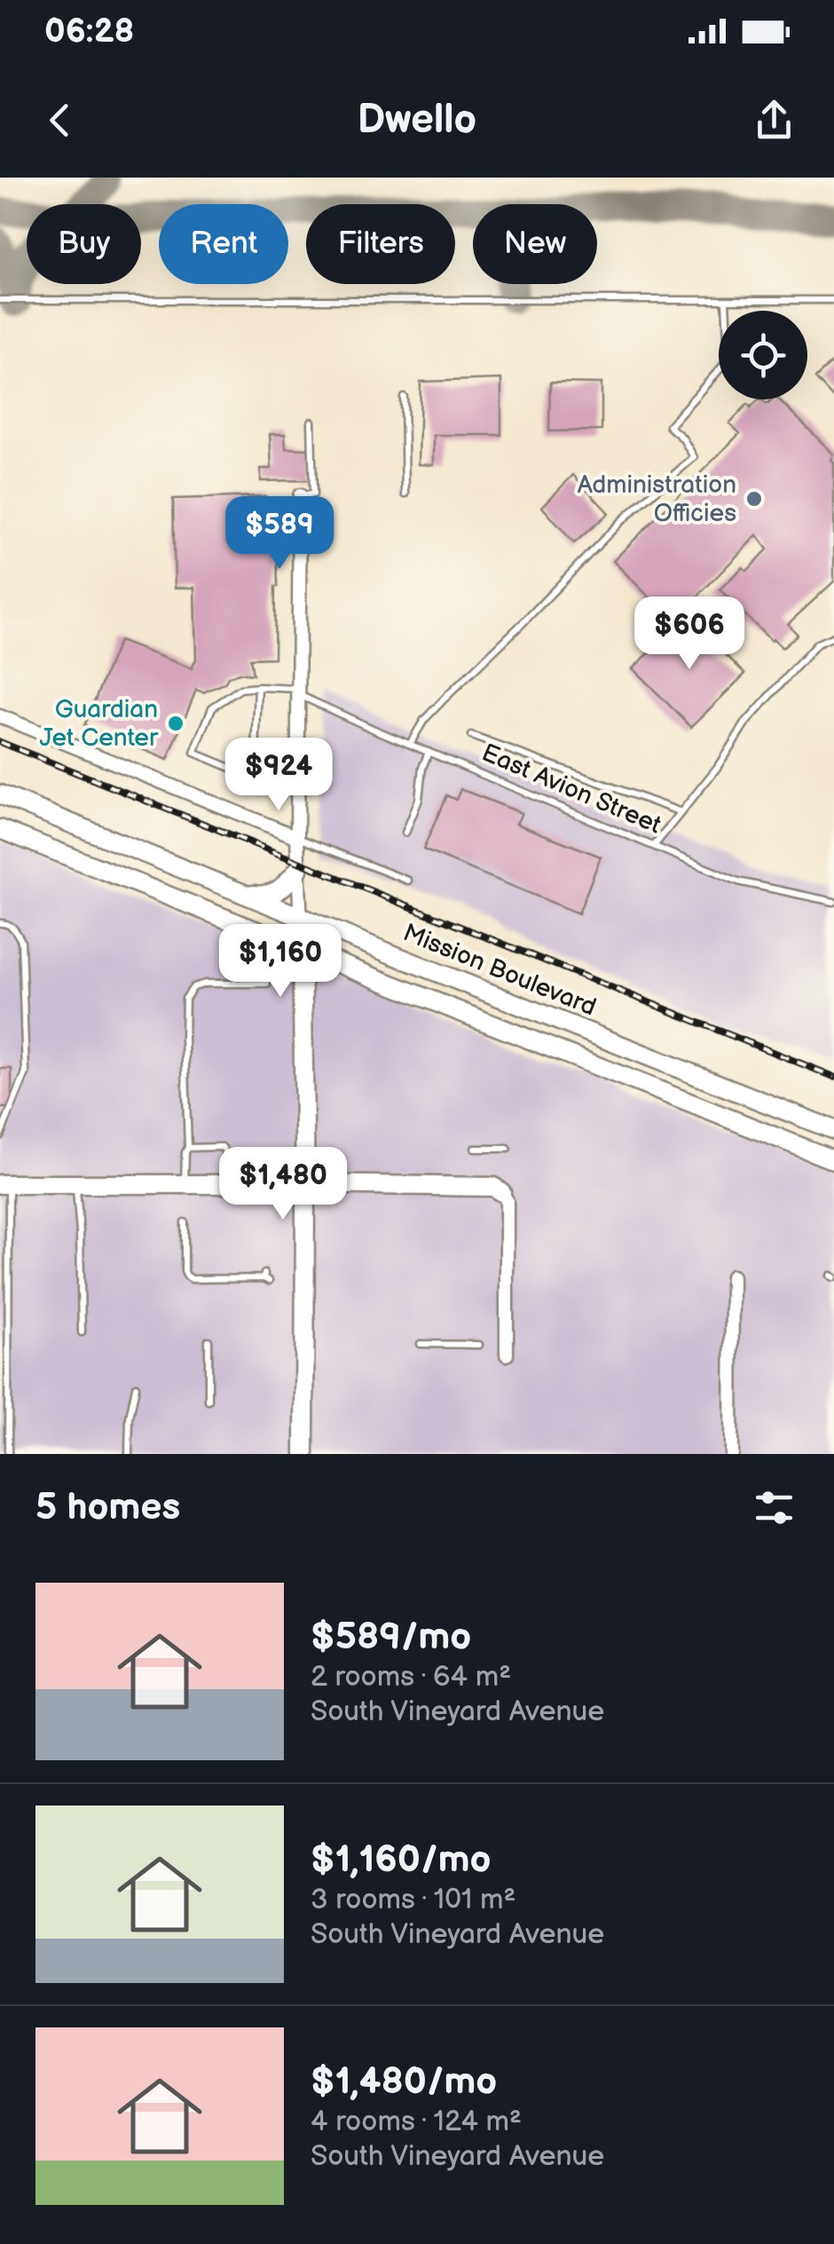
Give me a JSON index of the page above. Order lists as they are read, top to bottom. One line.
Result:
{"streets":{"main road":["Mission Boulevard"],"lane":["East Avion Street"]},"places":["Administration Officies","Guardian Jet Center"],"page":{"status":"06:28","header":"Dwello","chip":["Buy","Rent","Filters","New"],"price":["$589","$606","$924","$1,160","$1,480"],"heading":"5 homes","list":[{"name":"$589/mo","note":"2 rooms · 64 m² · South Vineyard Avenue"},{"name":"$1,160/mo","note":"3 rooms · 101 m² · South Vineyard Avenue"},{"name":"$1,480/mo","note":"4 rooms · 124 m² · South Vineyard Avenue"}]}}
